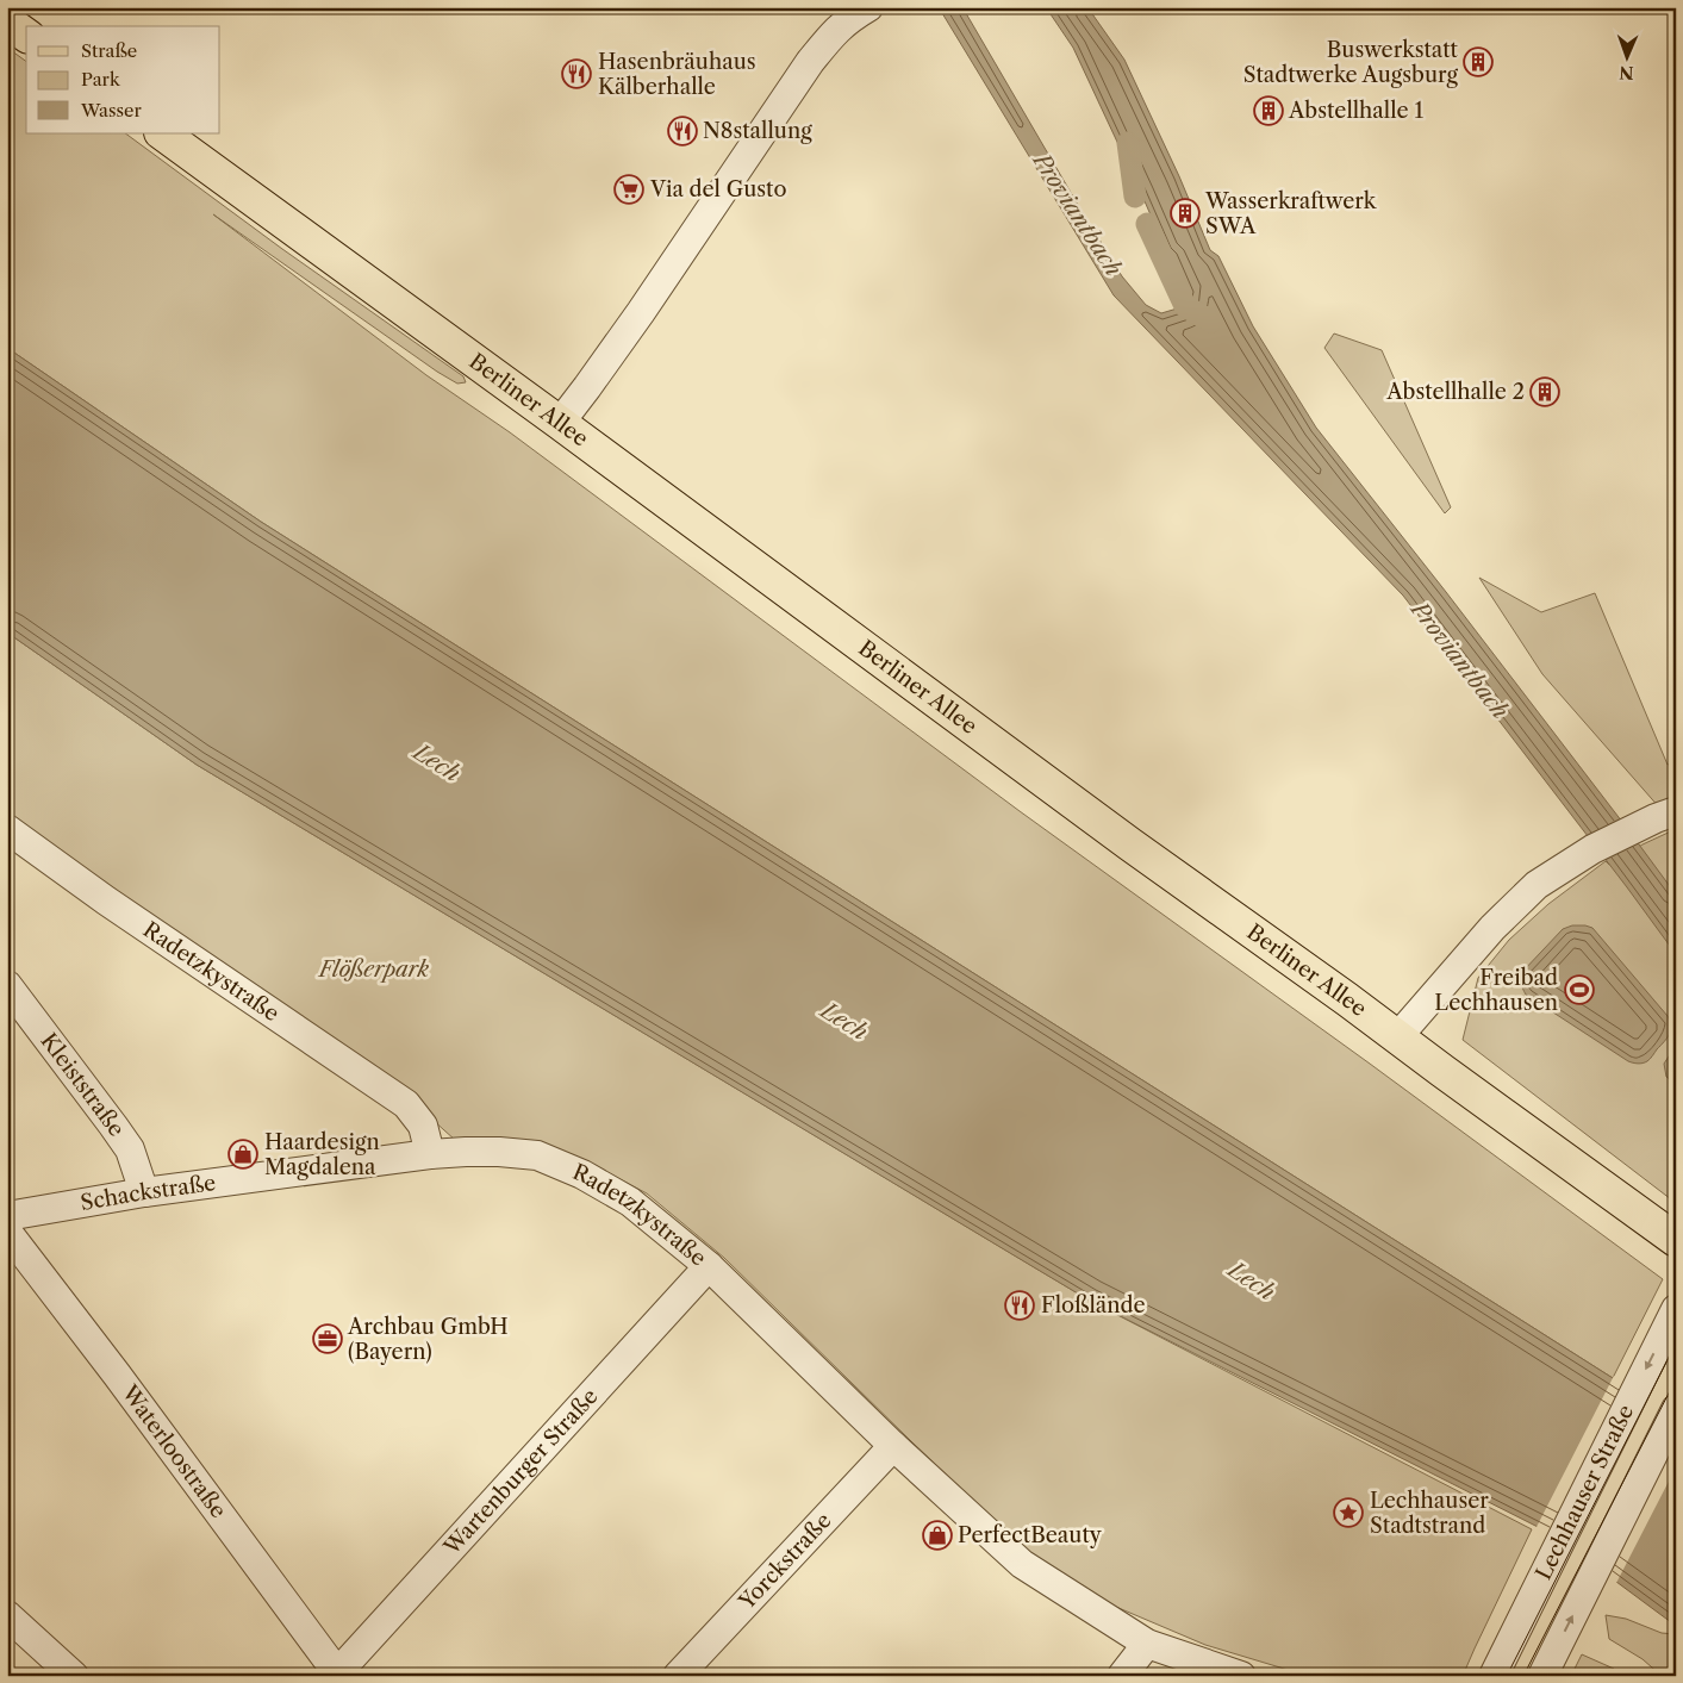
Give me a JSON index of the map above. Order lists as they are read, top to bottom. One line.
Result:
{"streets":{"main road":["Berliner Allee"],"street":["Radetzkystraße","Kleiststraße","Schackstraße","Waterloostraße","Wartenburger Straße","Lechhauser Straße","Yorckstraße"]},"crossings":[["Radetzkystraße","Schackstraße"],["Radetzkystraße","Wartenburger Straße"],["Radetzkystraße","Yorckstraße"],["Kleiststraße","Schackstraße"],["Waterloostraße","Wartenburger Straße"]],"water":["Proviantbach","Lech"],"parks":["Flößerpark"],"places":{"building":["Buswerkstatt Stadtwerke Augsburg","Abstellhalle 1","Wasserkraftwerk SWA","Abstellhalle 2"],"restaurant":["Hasenbräuhaus Kälberhalle","N8stallung","Floßlände"],"supermarket":["Via del Gusto"],"sports":["Freibad Lechhausen"],"shop":["Haardesign Magdalena","PerfectBeauty"],"office":["Archbau GmbH (Bayern)"],"place":["Lechhauser Stadtstrand"]},"legend":["Straße","Park","Wasser"],"north":"bottom"}
